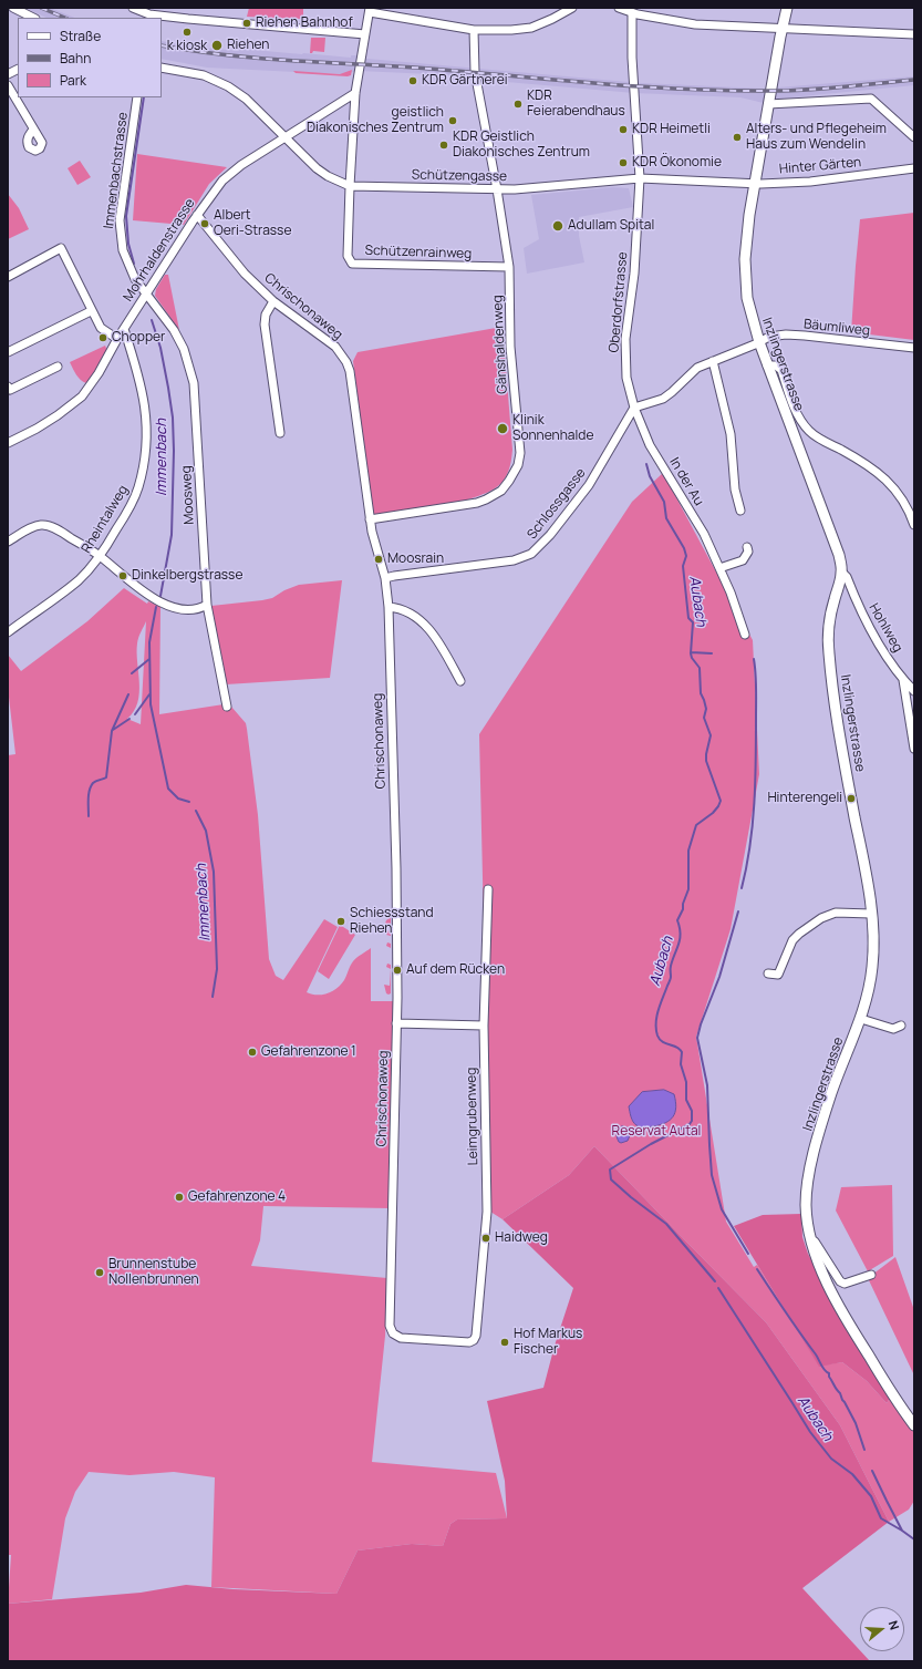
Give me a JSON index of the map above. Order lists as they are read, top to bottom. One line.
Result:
{"streets":{"street":["Hinter Gärten","Immenbachstrasse","Schützengasse","Mohrhaldenstrasse","Schützenrainweg","Oberdorfstrasse","Chrischonaweg","Bäumliweg","Gänshaldenweg","Inzlingerstrasse","In der Au","Moosweg","Schlossgasse","Rheintalweg","Hohlweg","Leimgrubenweg"]},"crossings":[["Hinter Gärten","Schützengasse"],["Hinter Gärten","Inzlingerstrasse"],["Immenbachstrasse","Mohrhaldenstrasse"],["Immenbachstrasse","Moosweg"],["Schützengasse","Mohrhaldenstrasse"],["Schützengasse","Schützenrainweg"],["Schützengasse","Oberdorfstrasse"],["Schützengasse","Gänshaldenweg"],["Schützengasse","Inzlingerstrasse"],["Mohrhaldenstrasse","Chrischonaweg"],["Mohrhaldenstrasse","Moosweg"],["Mohrhaldenstrasse","Rheintalweg"],["Schützenrainweg","Gänshaldenweg"],["Oberdorfstrasse","Bäumliweg"],["Oberdorfstrasse","In der Au"],["Oberdorfstrasse","Schlossgasse"],["Chrischonaweg","Gänshaldenweg"],["Chrischonaweg","Schlossgasse"],["Chrischonaweg","Leimgrubenweg"],["Bäumliweg","Inzlingerstrasse"],["Bäumliweg","In der Au"],["Bäumliweg","Schlossgasse"],["Inzlingerstrasse","Hohlweg"],["In der Au","Schlossgasse"]],"water":["Immenbach","Aubach"],"parks":["Reservat Autal"],"places":["Riehen Bahnhof","k kiosk","Riehen","KDR Gärtnerei","KDR Feierabendhaus","geistlich Diakonisches Zentrum","KDR Heimetli","Alters- und Pflegeheim Haus zum Wendelin","KDR Geistlich Diakonisches Zentrum","KDR Ökonomie","Albert Oeri-Strasse","Adullam Spital","Chopper","Klinik Sonnenhalde","Moosrain","Dinkelbergstrasse","Hinterengeli","Schiessstand Riehen","Auf dem Rücken","Gefahrenzone 1","Gefahrenzone 4","Haidweg","Brunnenstube Nollenbrunnen","Hof Markus Fischer"],"legend":["Straße","Bahn","Park"],"north":"right"}
